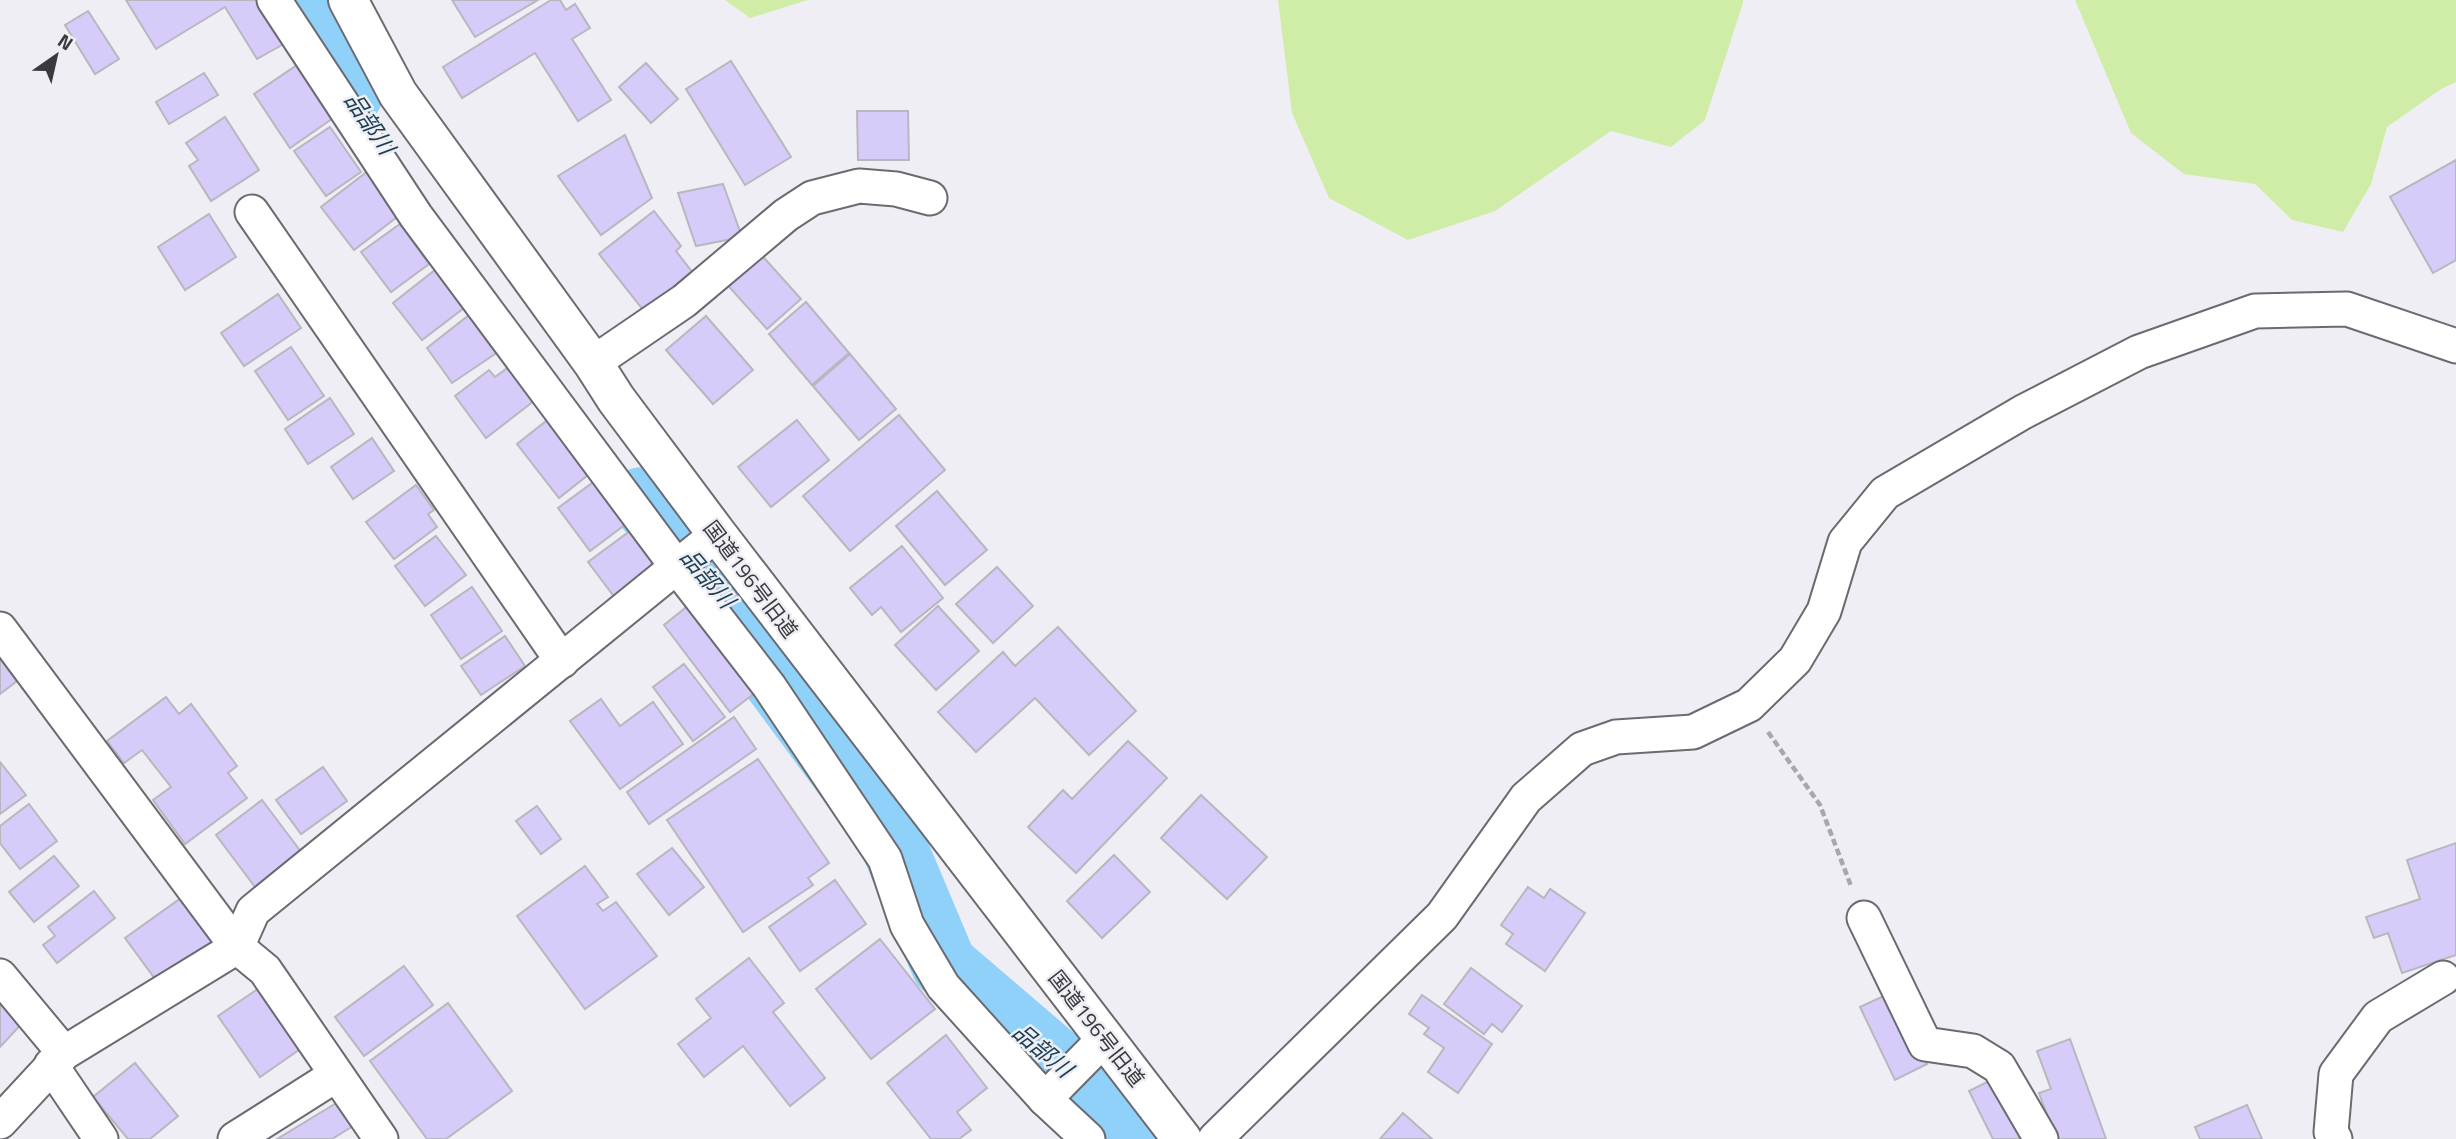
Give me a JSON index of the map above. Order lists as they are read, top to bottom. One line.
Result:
{"streets":{"street":["国道196号旧道"]},"water":["品部川"],"north":"top right"}
